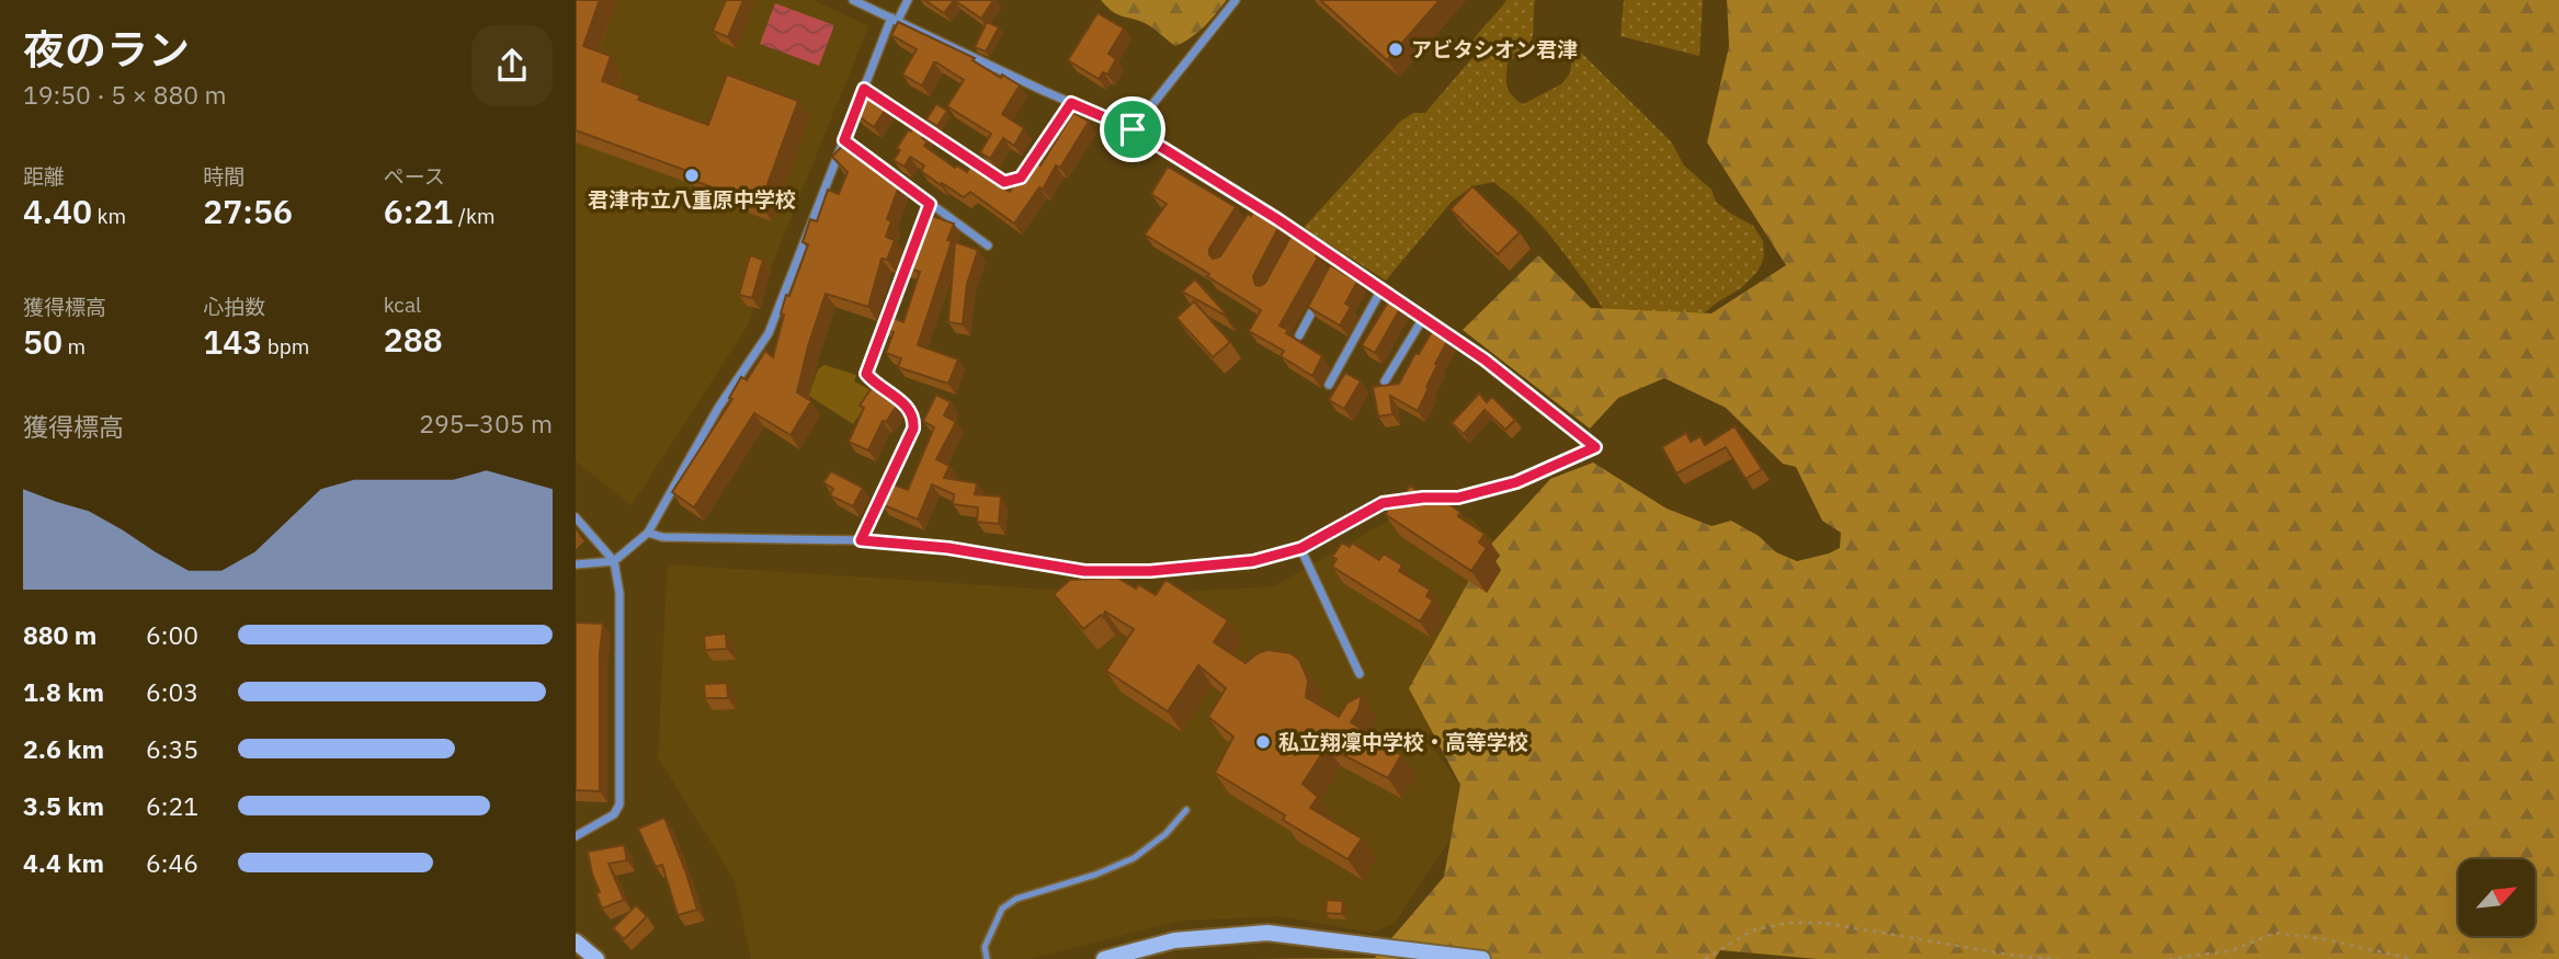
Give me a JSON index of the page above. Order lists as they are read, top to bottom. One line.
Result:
{"places":["アビタシオン君津","君津市立八重原中学校","私立翔凜中学校・高等学校"],"north":"top right","page":{"heading":["夜のラン","19:50 · 5 × 880 m"],"stats":[["距離","4.40 km"],["時間","27:56"],["ペース","6:21 /km"],["獲得標高","50 m"],["心拍数","143 bpm"],["kcal","288"]],"chart":["獲得標高","295–305 m"],"list":[{"name":"880 m","note":"6:00"},{"name":"1.8 km","note":"6:03"},{"name":"2.6 km","note":"6:35"},{"name":"3.5 km","note":"6:21"},{"name":"4.4 km","note":"6:46"}]}}
